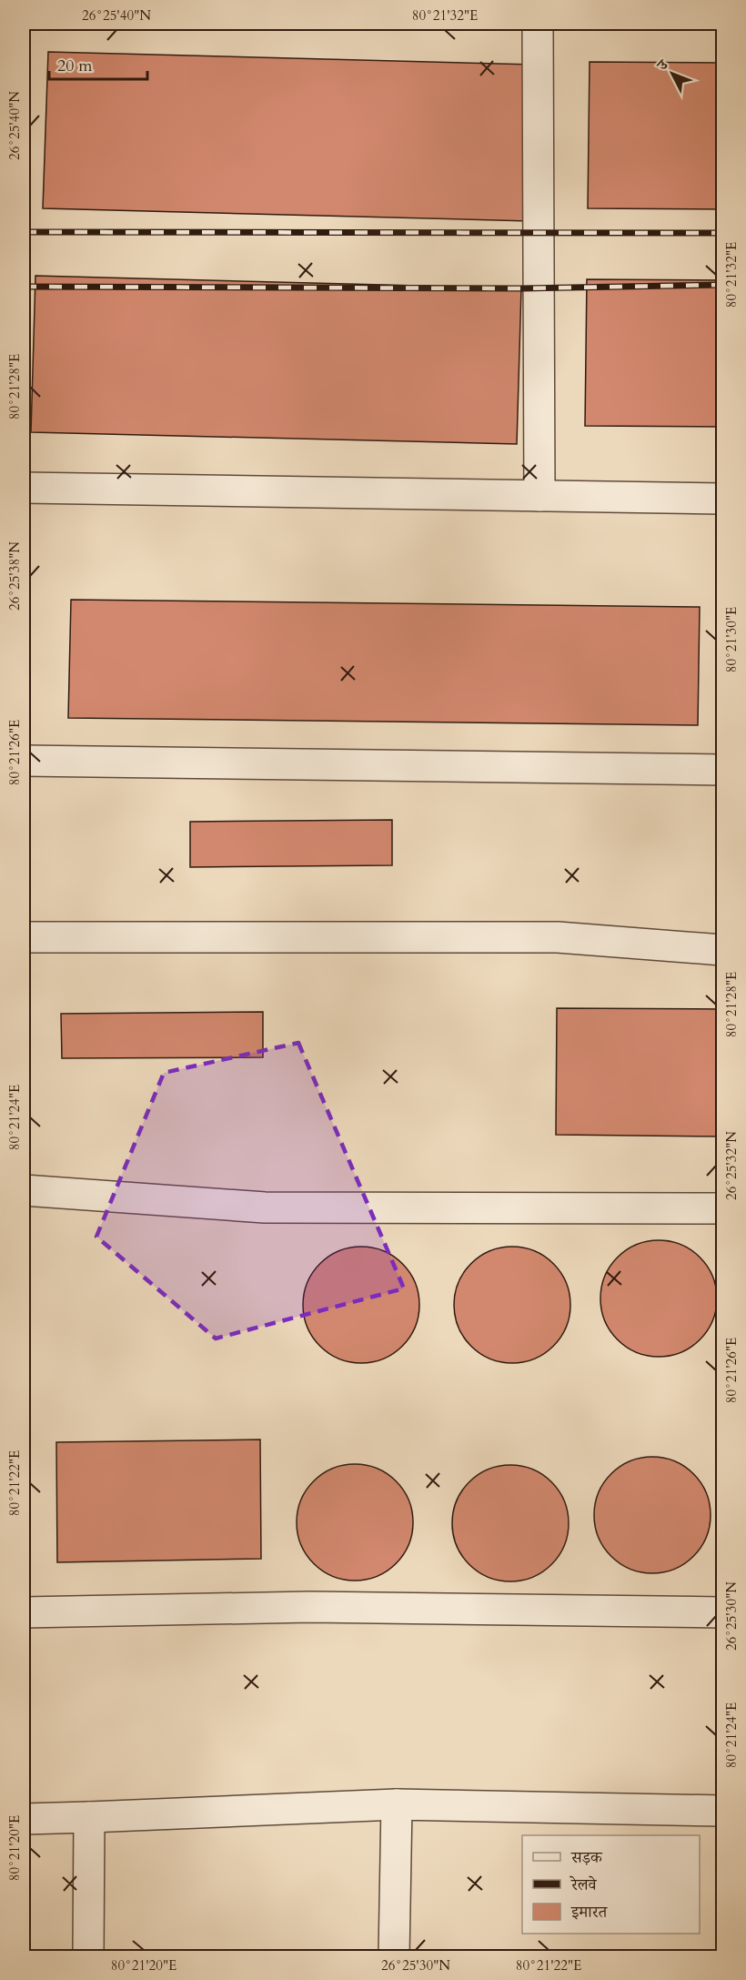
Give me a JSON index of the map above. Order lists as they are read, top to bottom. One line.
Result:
{"legend":["सड़क","रेलवे","इमारत"],"scale_bar":"20 m","north":"top left","coordinates":["26°25'40\"N","80°21'32\"E","80°21'28\"E","26°25'38\"N","80°21'30\"E","80°21'26\"E","80°21'24\"E","26°25'32\"N","80°21'22\"E","26°25'30\"N","80°21'20\"E"]}
